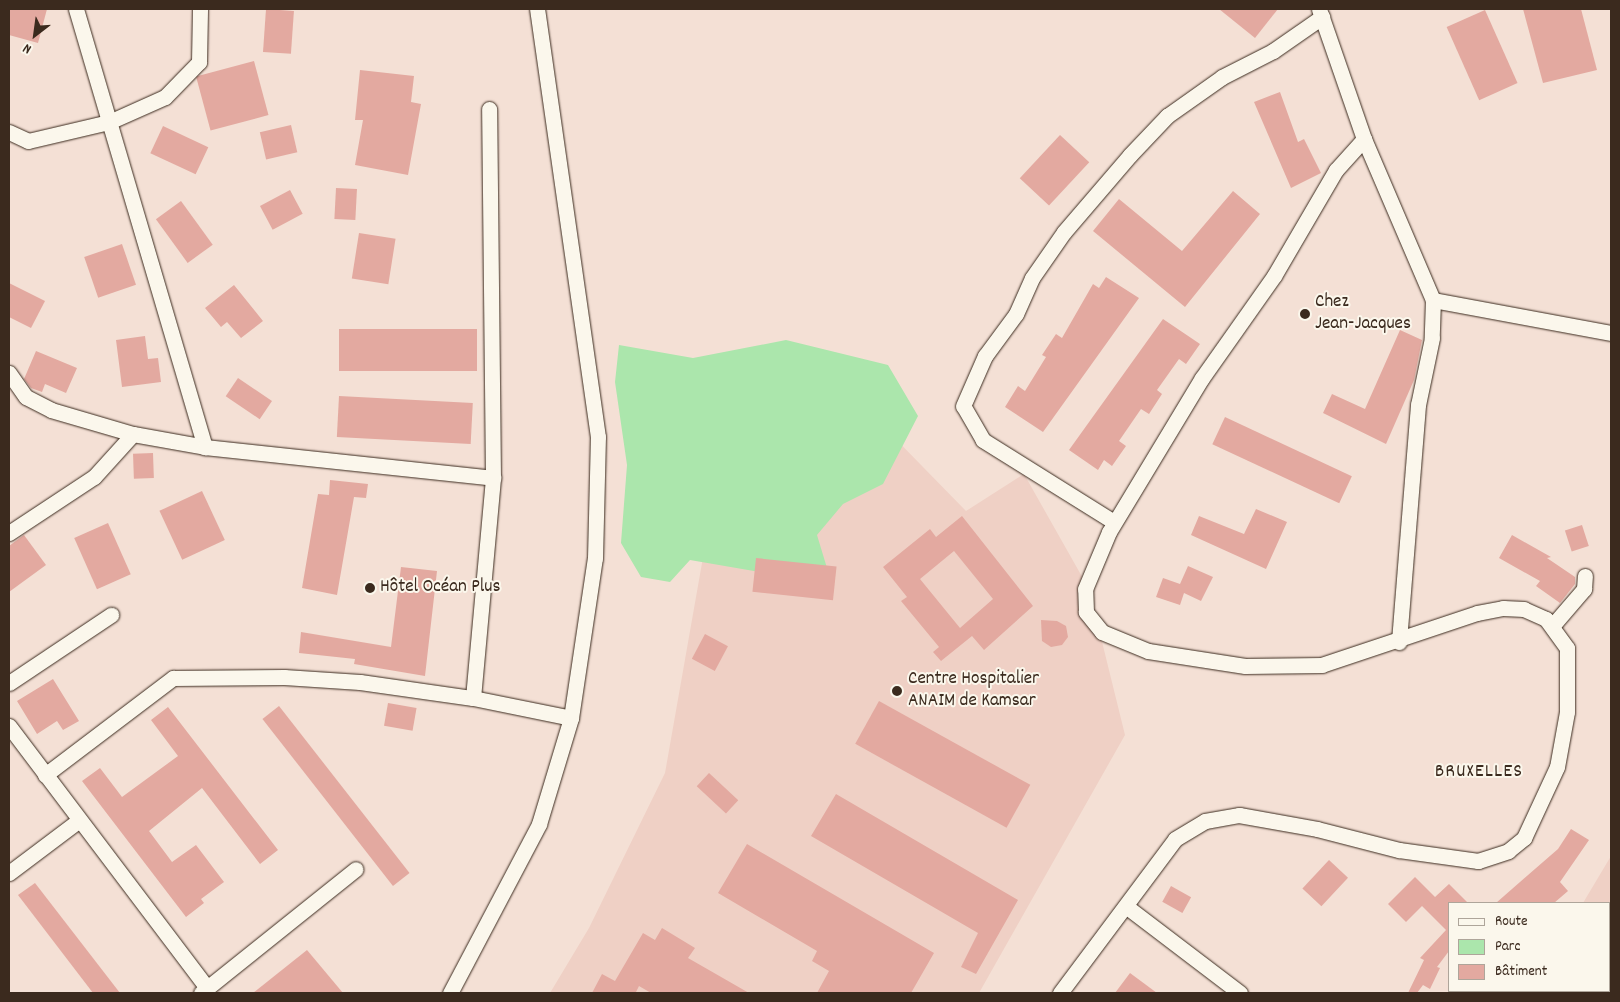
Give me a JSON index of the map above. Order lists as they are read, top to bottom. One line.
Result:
{"districts":["BRUXELLES"],"places":["Chez Jean-Jacques","Hôtel Océan Plus","Centre Hospitalier ANAIM de Kamsar"],"legend":["Route","Parc","Bâtiment"],"north":"bottom left"}
